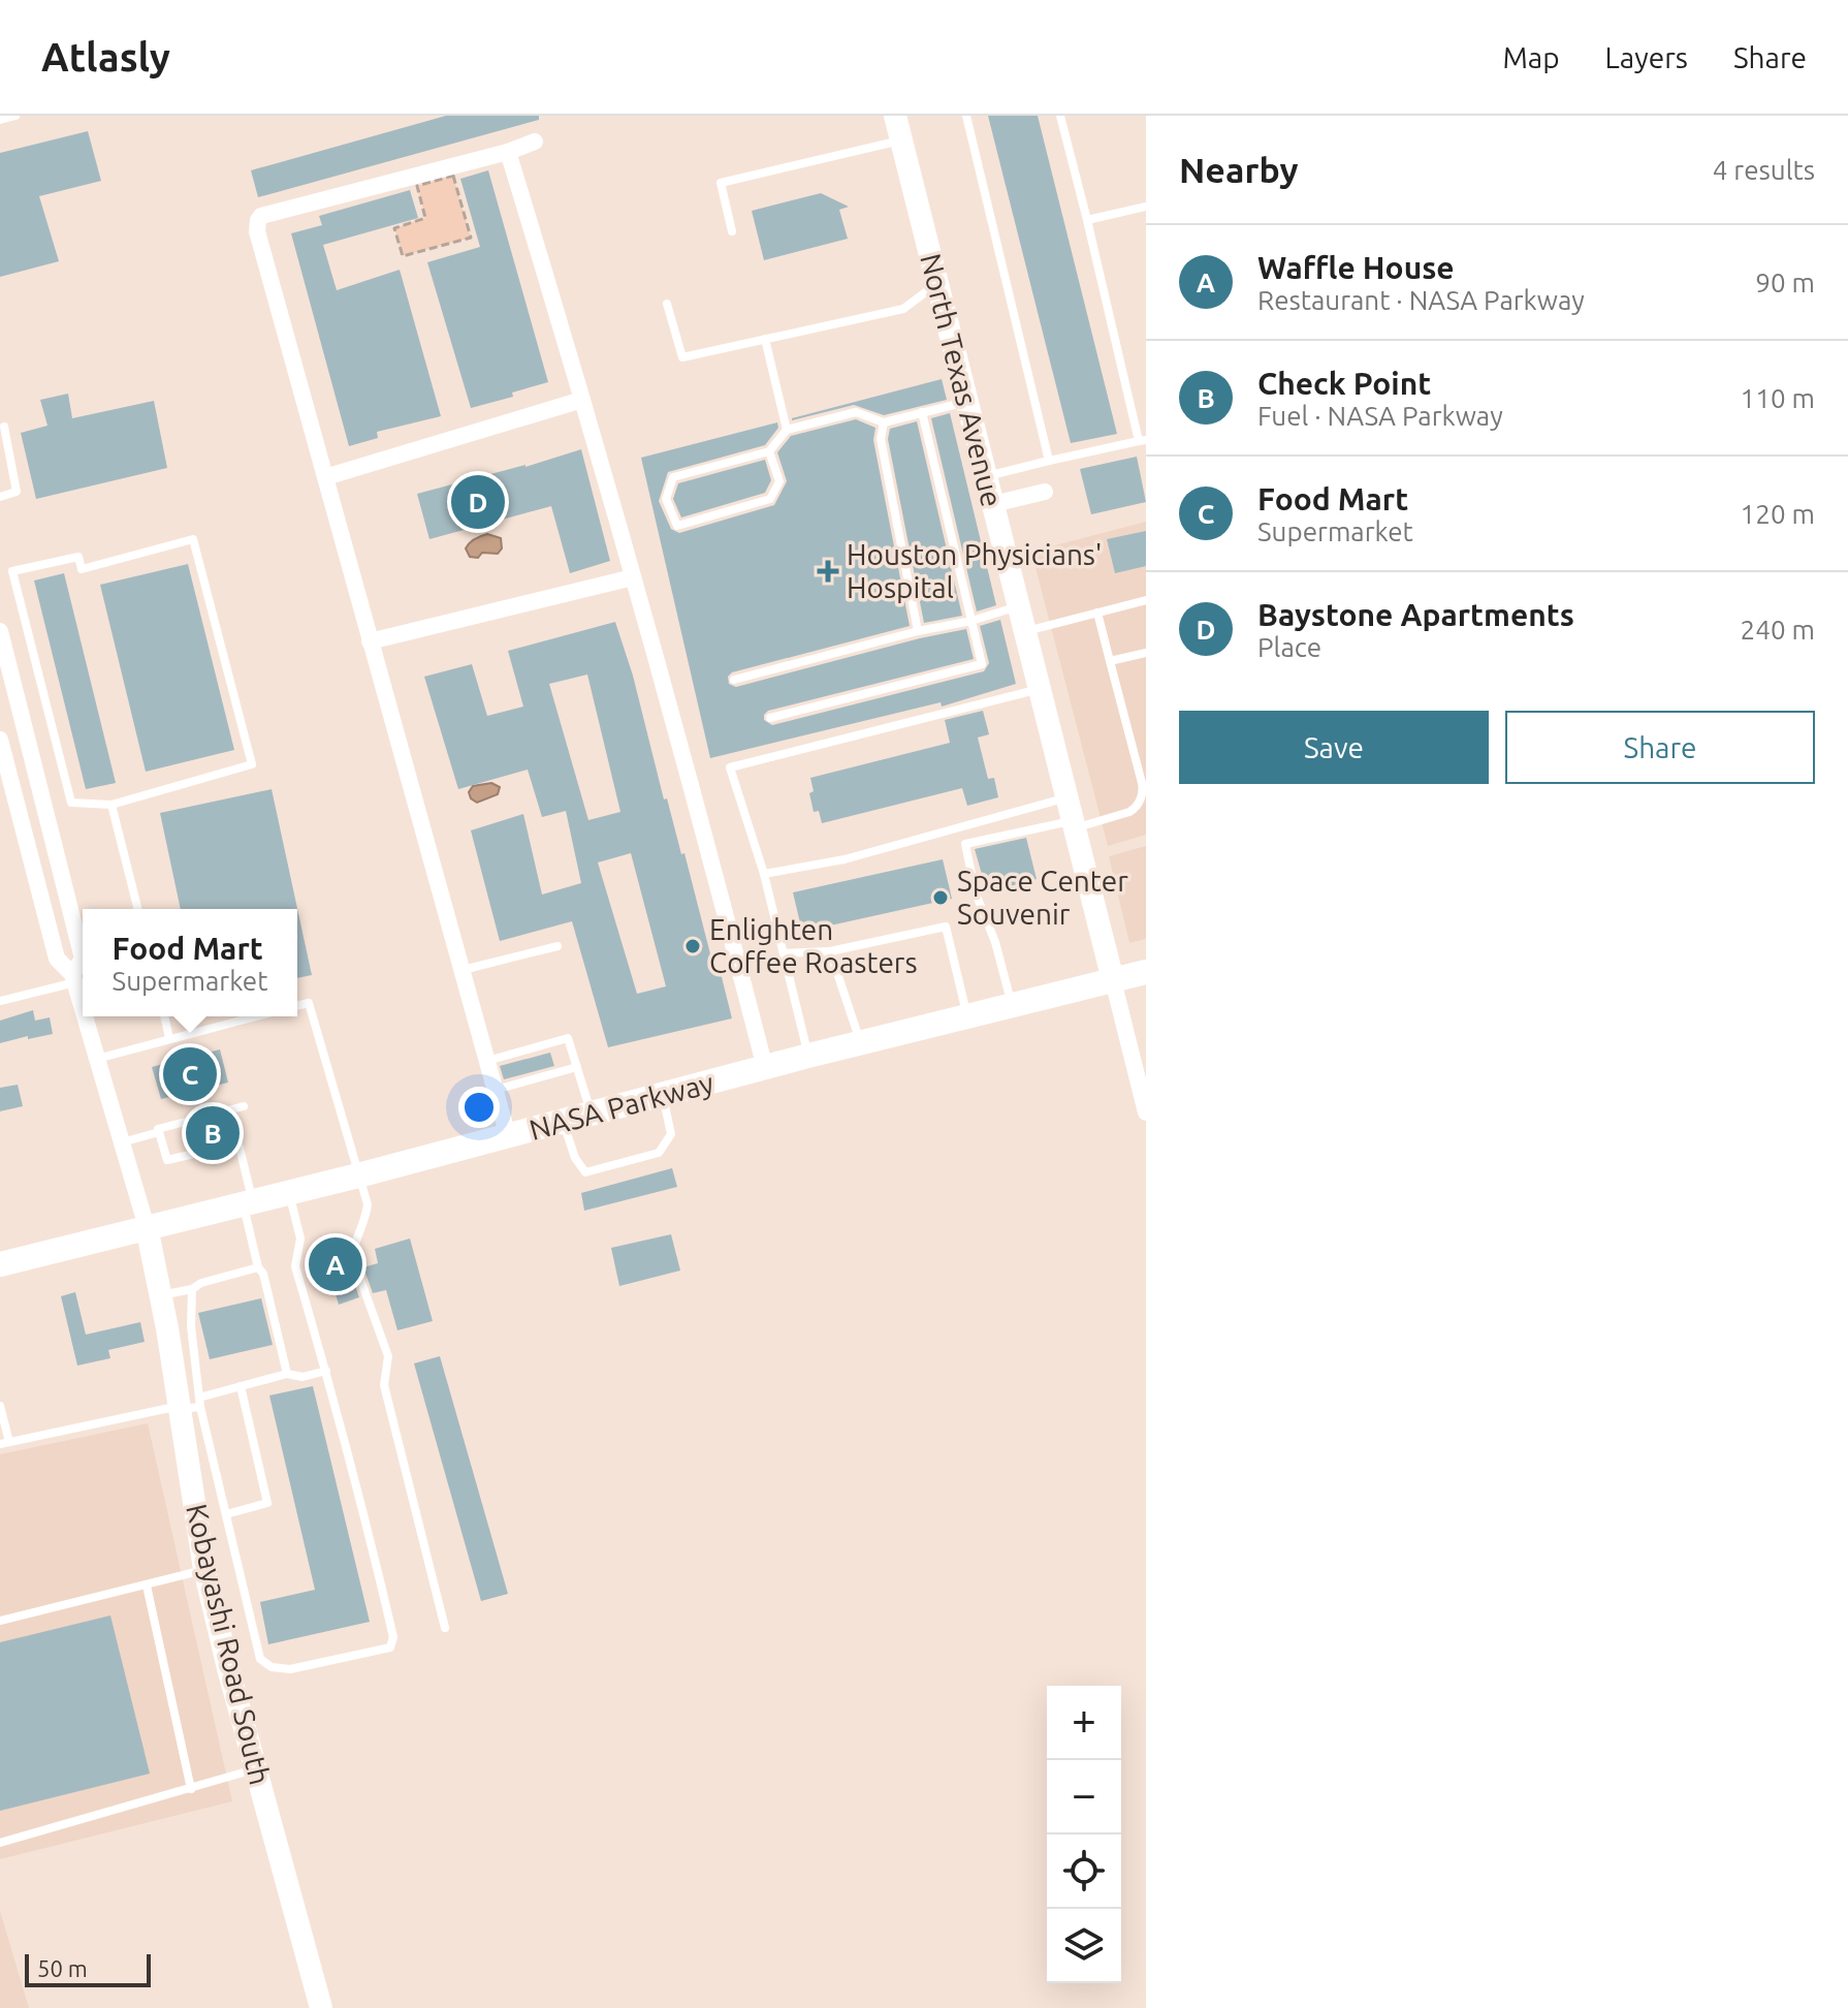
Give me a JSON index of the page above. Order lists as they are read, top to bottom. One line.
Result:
{"streets":{"main road":["NASA Parkway"],"street":["North Texas Avenue","Kobayashi Road South"]},"crossings":[["North Texas Avenue","NASA Parkway"],["NASA Parkway","Kobayashi Road South"]],"places":{"health":["Houston Physicians' Hospital"],"other":["Space Center Souvenir","Enlighten Coffee Roasters"]},"scale_bar":"50 m","page":{"header":"Atlasly","nav":["Map","Layers","Share"],"heading":["Nearby","4 results"],"list":[{"mark":"A","name":"Waffle House","note":"Restaurant · NASA Parkway","value":"90 m"},{"mark":"B","name":"Check Point","note":"Fuel · NASA Parkway","value":"110 m"},{"mark":"C","name":"Food Mart","note":"Supermarket","value":"120 m"},{"mark":"D","name":"Baystone Apartments","note":"Place","value":"240 m"}],"pins":["D","C","B","A"],"buttons":["Save","Share"],"popup":["Food Mart","Supermarket"],"map_buttons":["+","−"],"scale":"50 m"}}
